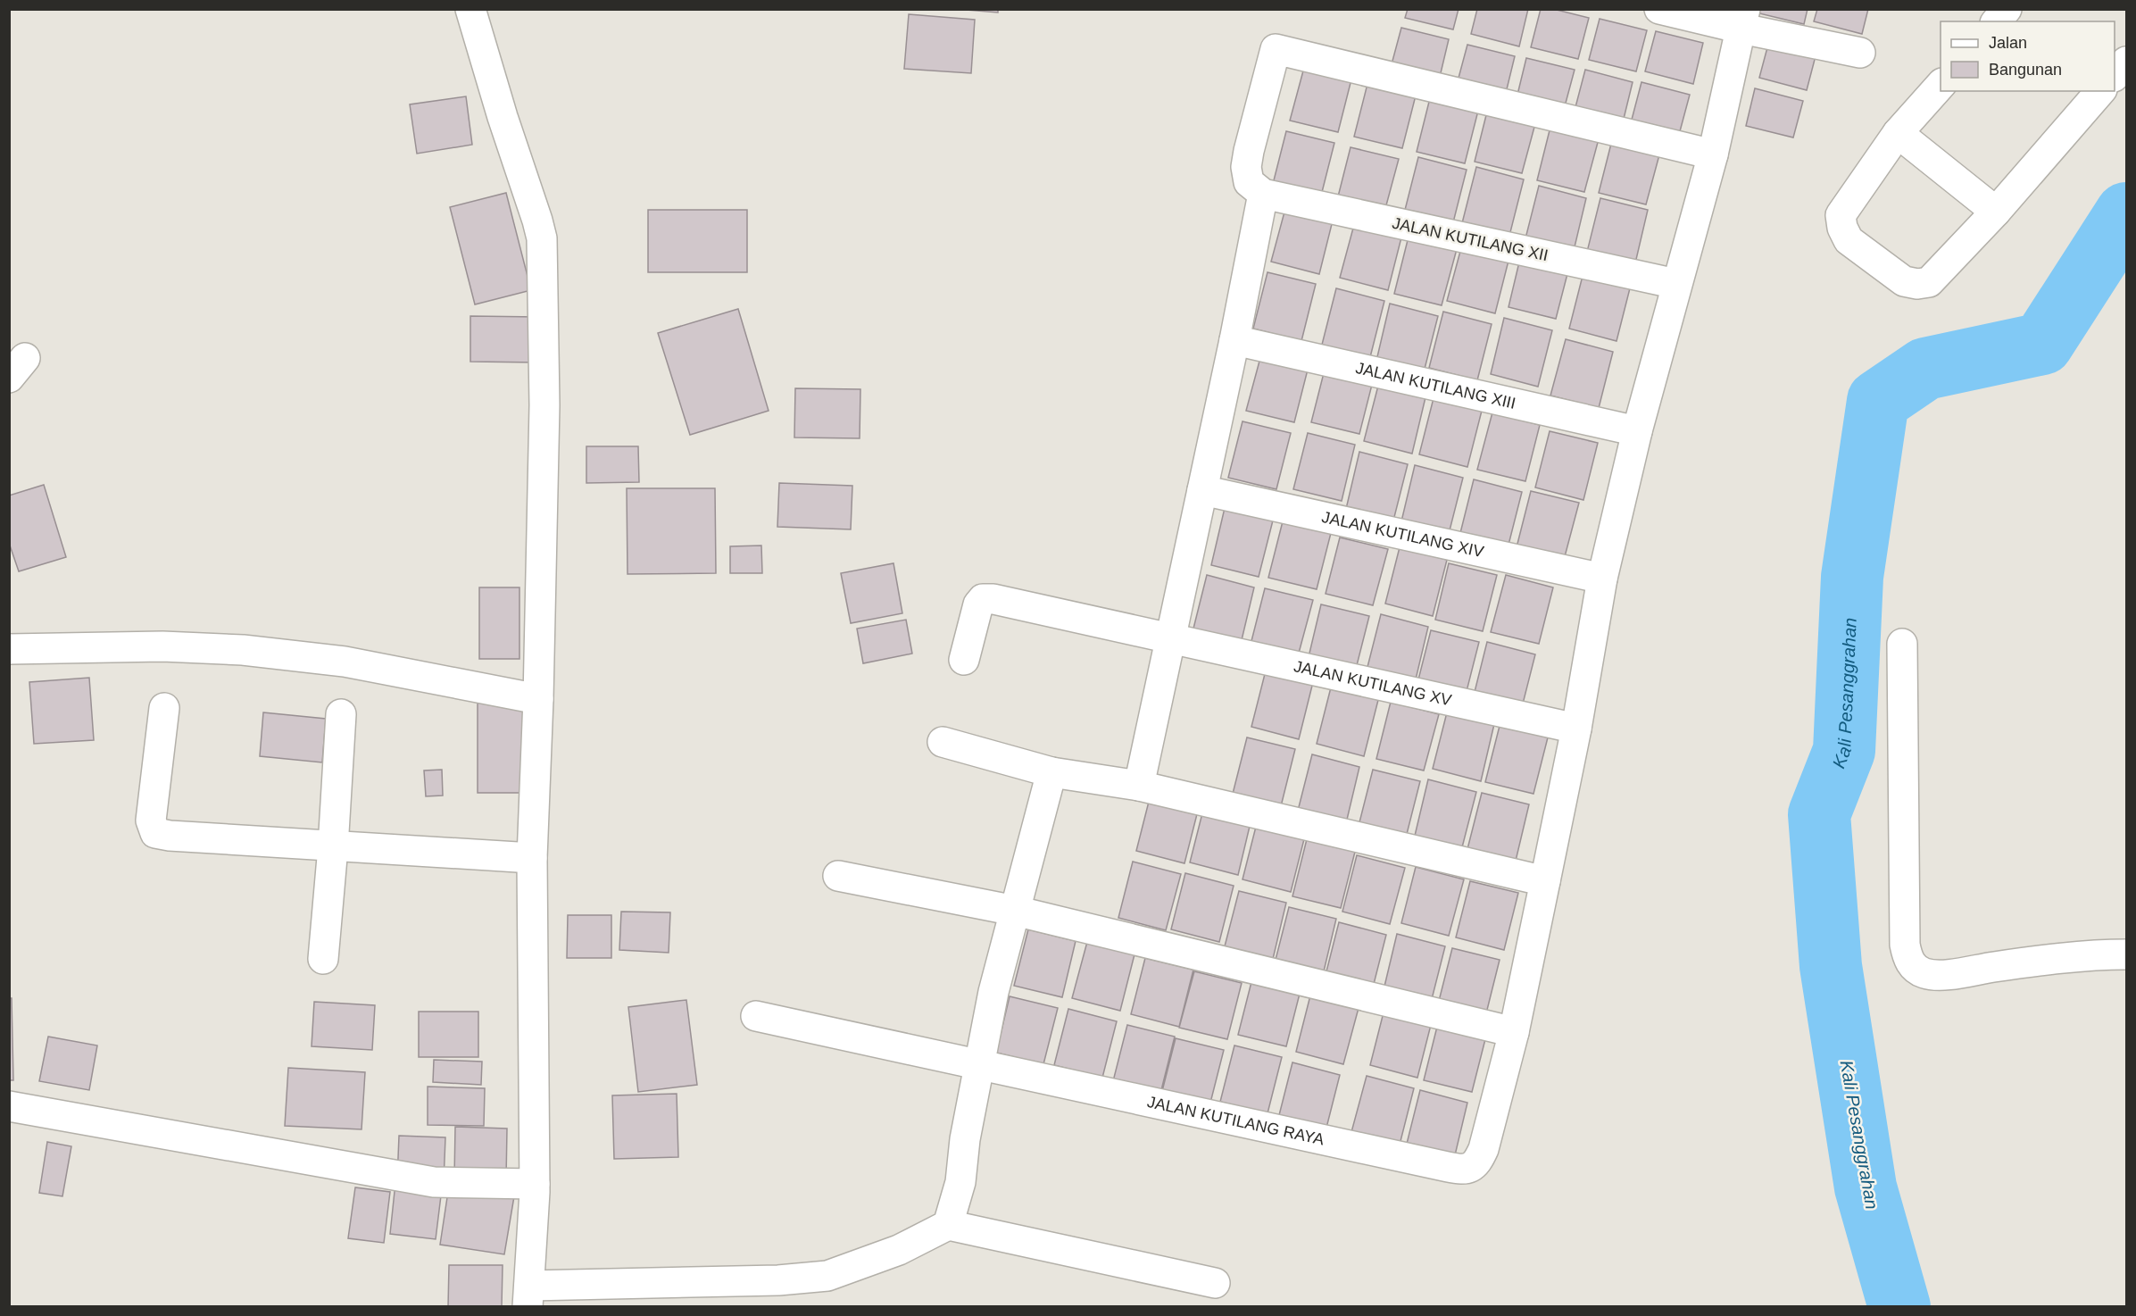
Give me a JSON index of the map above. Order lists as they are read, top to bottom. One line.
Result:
{"streets":{"street":["JALAN KUTILANG XII","JALAN KUTILANG XIII","JALAN KUTILANG XIV","JALAN KUTILANG XV","JALAN KUTILANG RAYA"]},"water":["Kali Pesanggrahan"],"legend":["Jalan","Bangunan"]}
